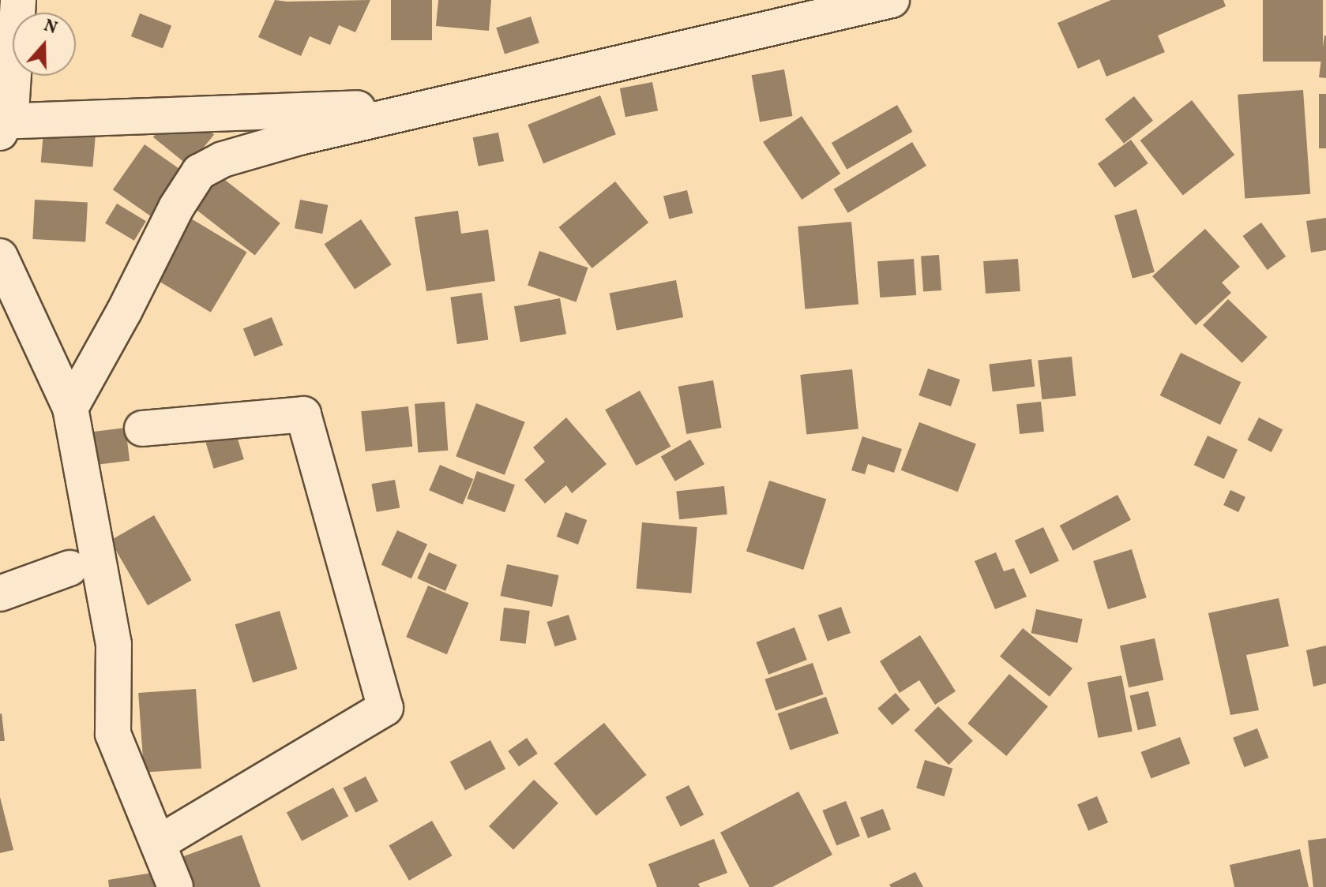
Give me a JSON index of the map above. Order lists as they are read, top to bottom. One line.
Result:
{"north":"top"}
